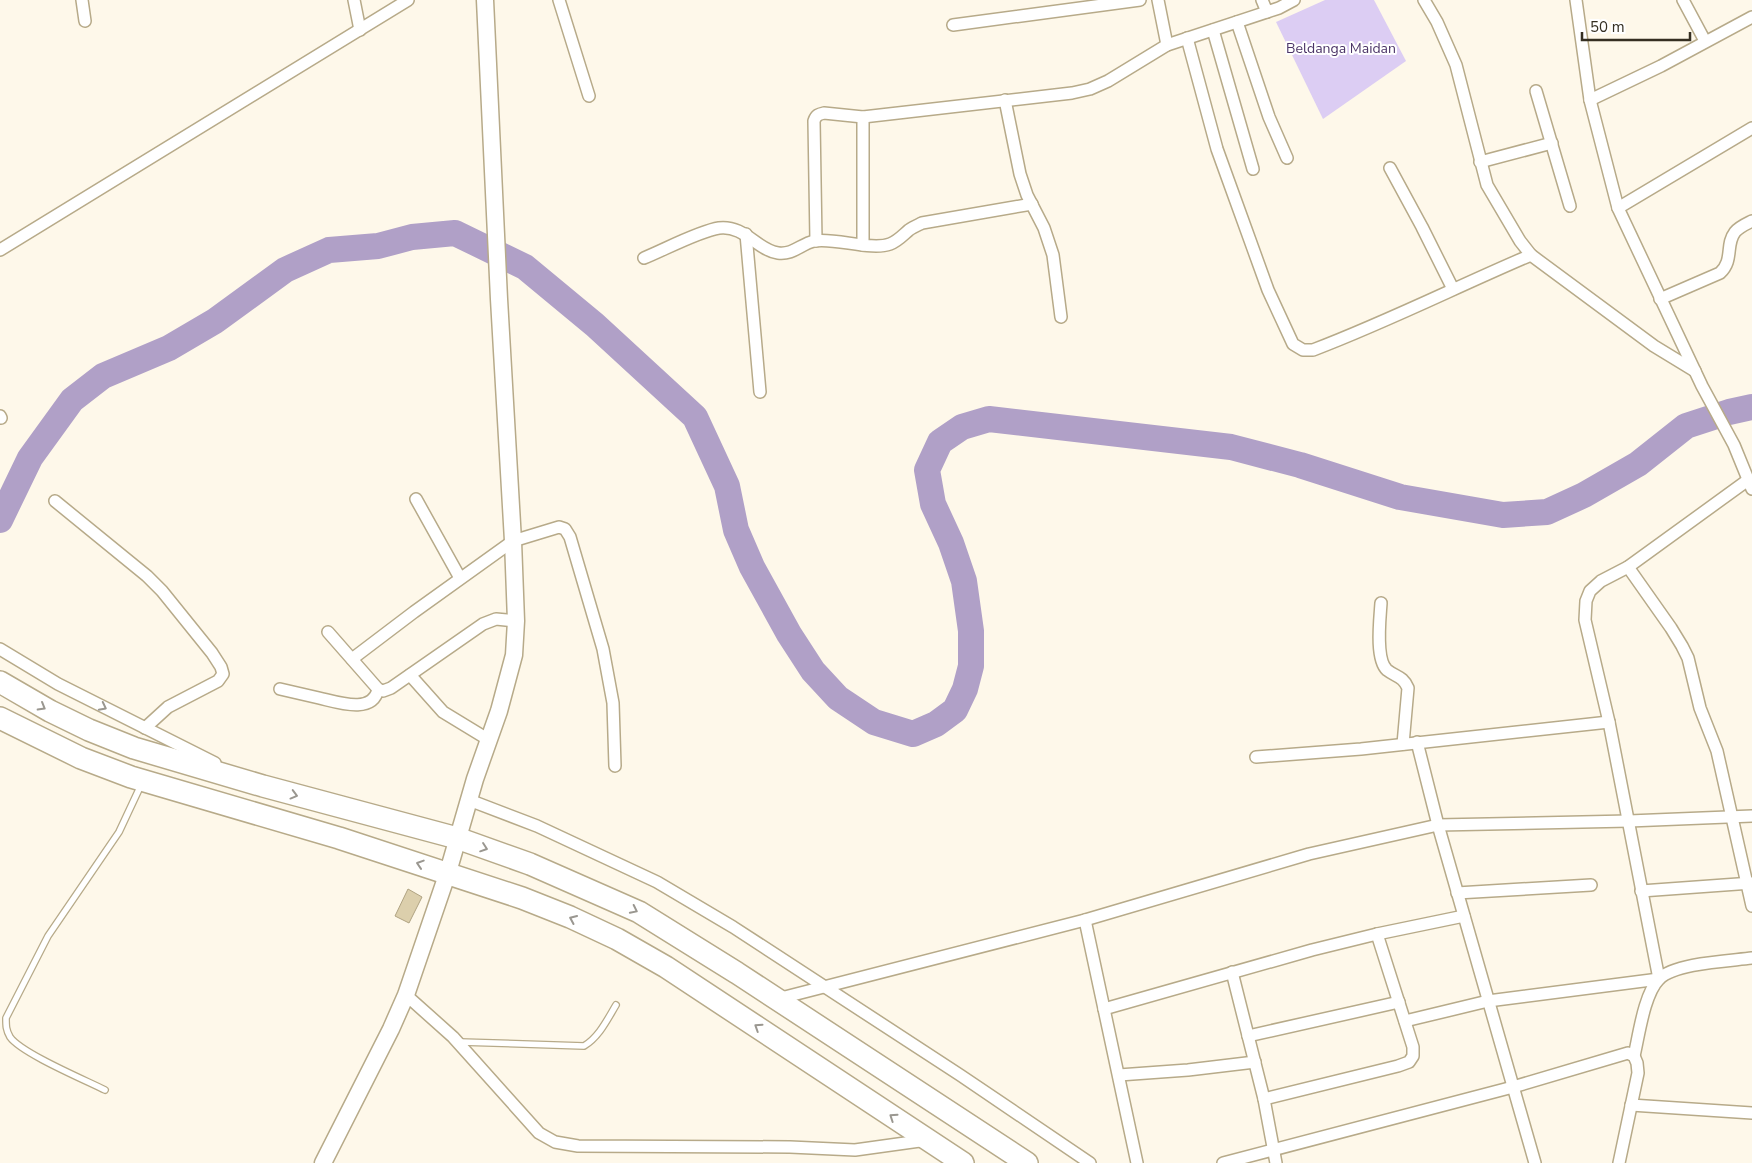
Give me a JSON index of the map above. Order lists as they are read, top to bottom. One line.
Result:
{"parks":["Beldanga Maidan"],"scale_bar":"50 m"}
